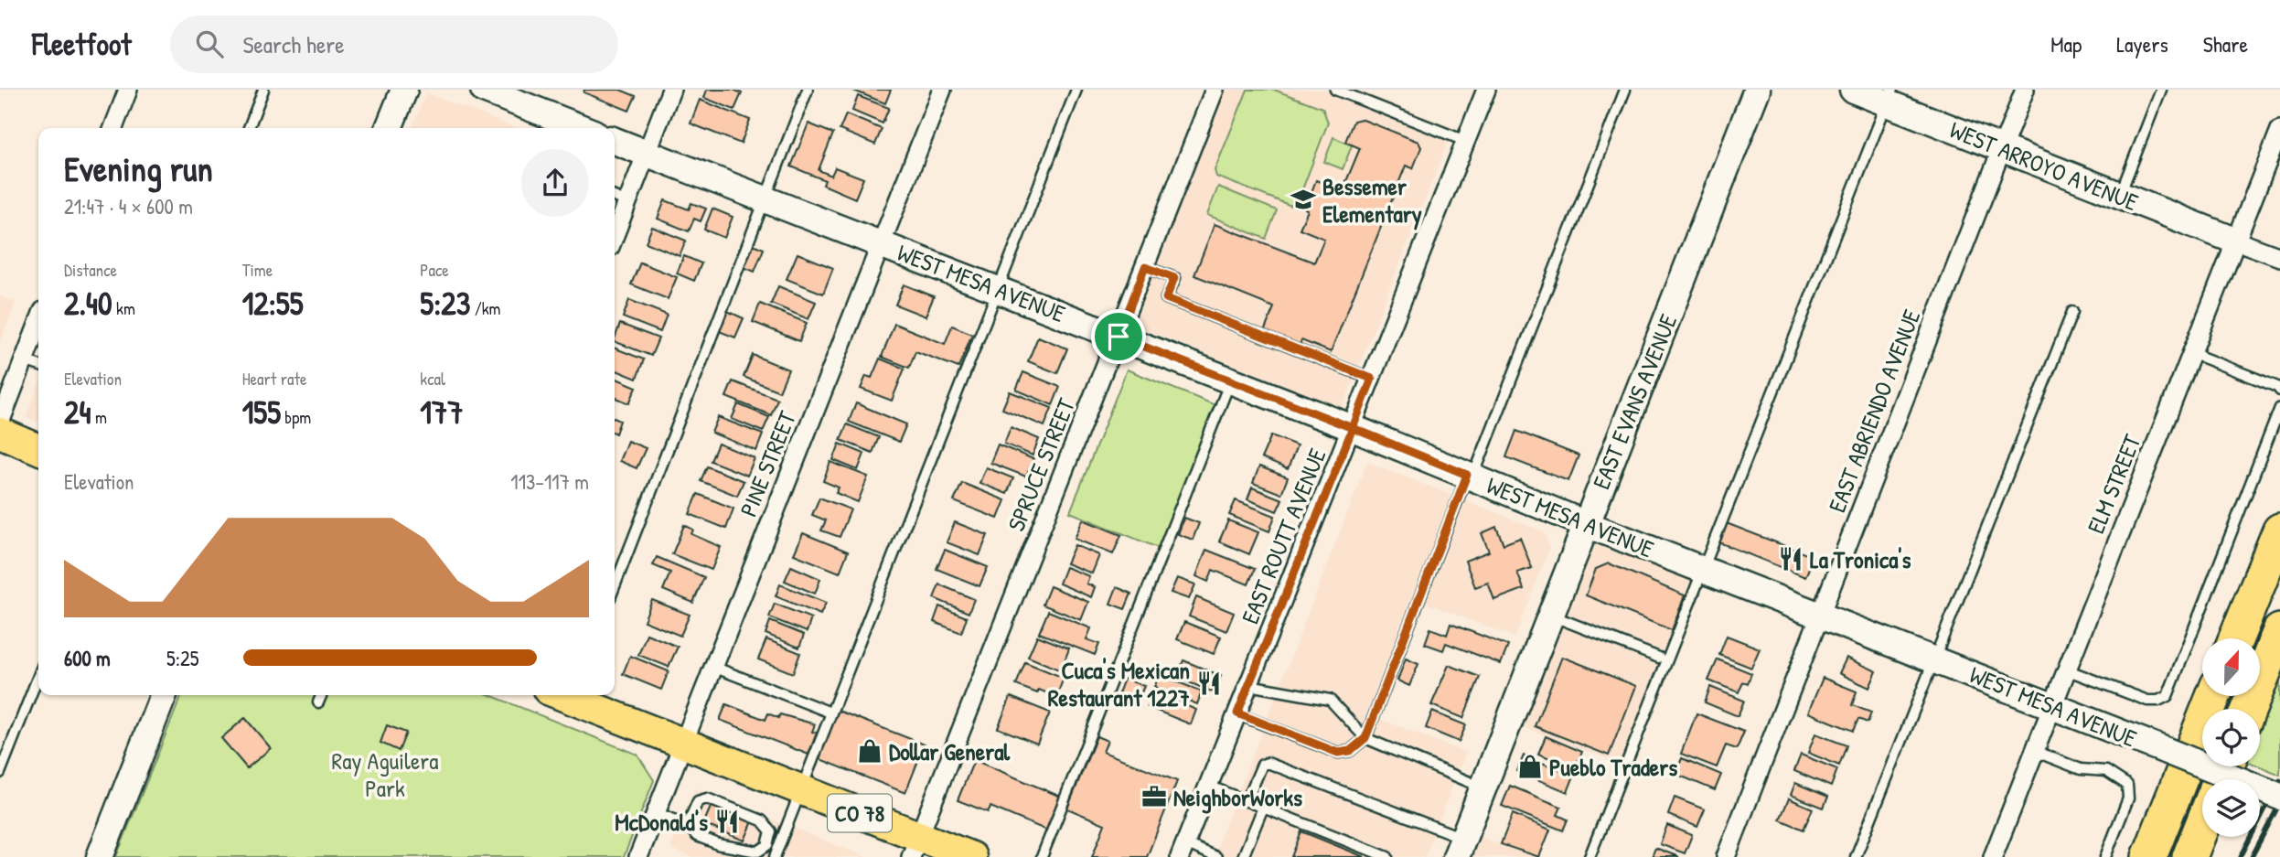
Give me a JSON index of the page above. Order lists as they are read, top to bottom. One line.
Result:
{"streets":{"main road":["CO 78"],"street":["WEST ARROYO AVENUE","WEST MESA AVENUE","EAST EVANS AVENUE","EAST ABRIENDO AVENUE","PINE STREET","SPRUCE STREET","ELM STREET","EAST ROUTT AVENUE"]},"crossings":[["WEST ARROYO AVENUE","EAST ABRIENDO AVENUE"],["WEST ARROYO AVENUE","ELM STREET"],["WEST MESA AVENUE","EAST EVANS AVENUE"],["WEST MESA AVENUE","EAST ABRIENDO AVENUE"],["WEST MESA AVENUE","PINE STREET"],["WEST MESA AVENUE","SPRUCE STREET"],["WEST MESA AVENUE","ELM STREET"],["WEST MESA AVENUE","EAST ROUTT AVENUE"],["PINE STREET","CO 78"],["SPRUCE STREET","CO 78"]],"parks":["Ray Aguilera Park"],"places":{"school or university":["Bessemer Elementary"],"restaurant":["La Tronica's","Cuca's Mexican Restaurant 1227","McDonald's"],"shop":["Dollar General","Pueblo Traders"],"office":["NeighborWorks"]},"north":"top","page":{"header":"Fleetfoot","search":"Search here","nav":["Map","Layers","Share"],"heading":["Evening run","21:47 · 4 × 600 m"],"stats":[["Distance","2.40 km"],["Time","12:55"],["Pace","5:23 /km"],["Elevation","24 m"],["Heart rate","155 bpm"],["kcal","177"]],"chart":["Elevation","113–117 m"],"list":[{"name":"600 m","note":"5:25"}]}}
